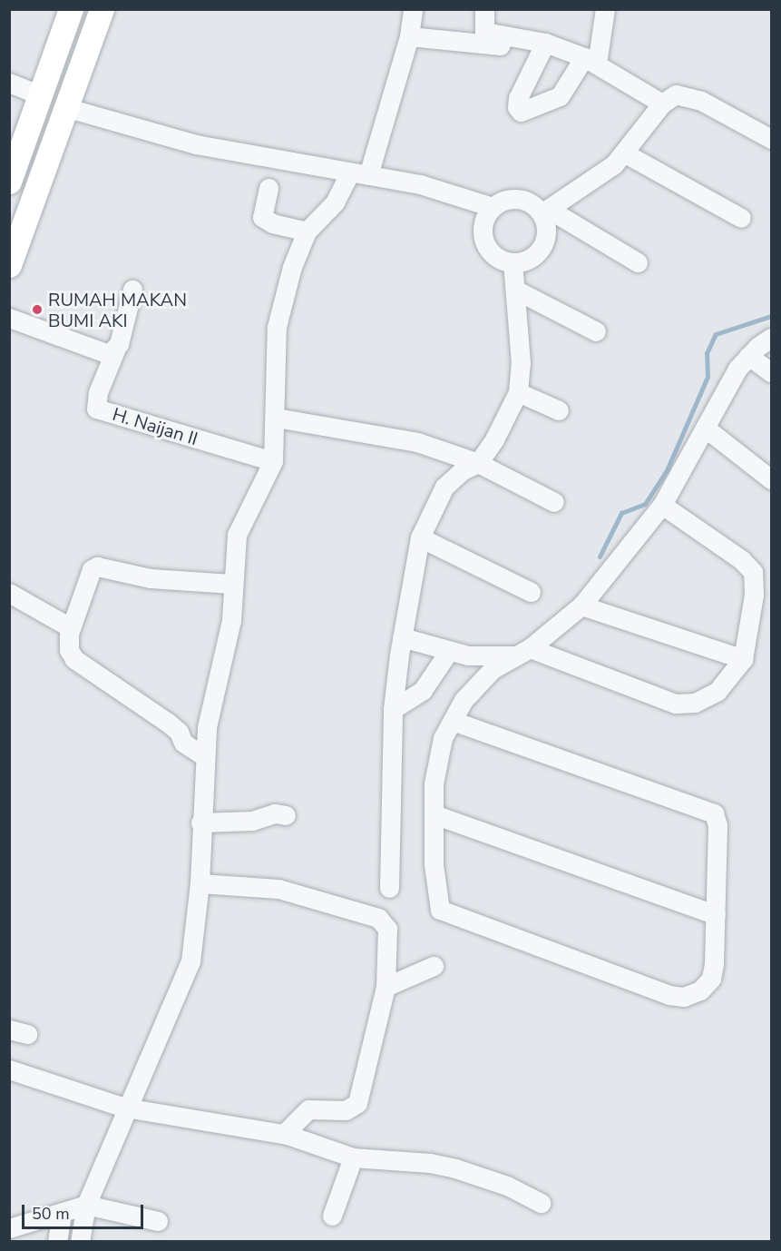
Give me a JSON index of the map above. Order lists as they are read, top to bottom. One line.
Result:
{"streets":{"street":["H. Naijan II"]},"places":["RUMAH MAKAN BUMI AKI"],"scale_bar":"50 m"}
